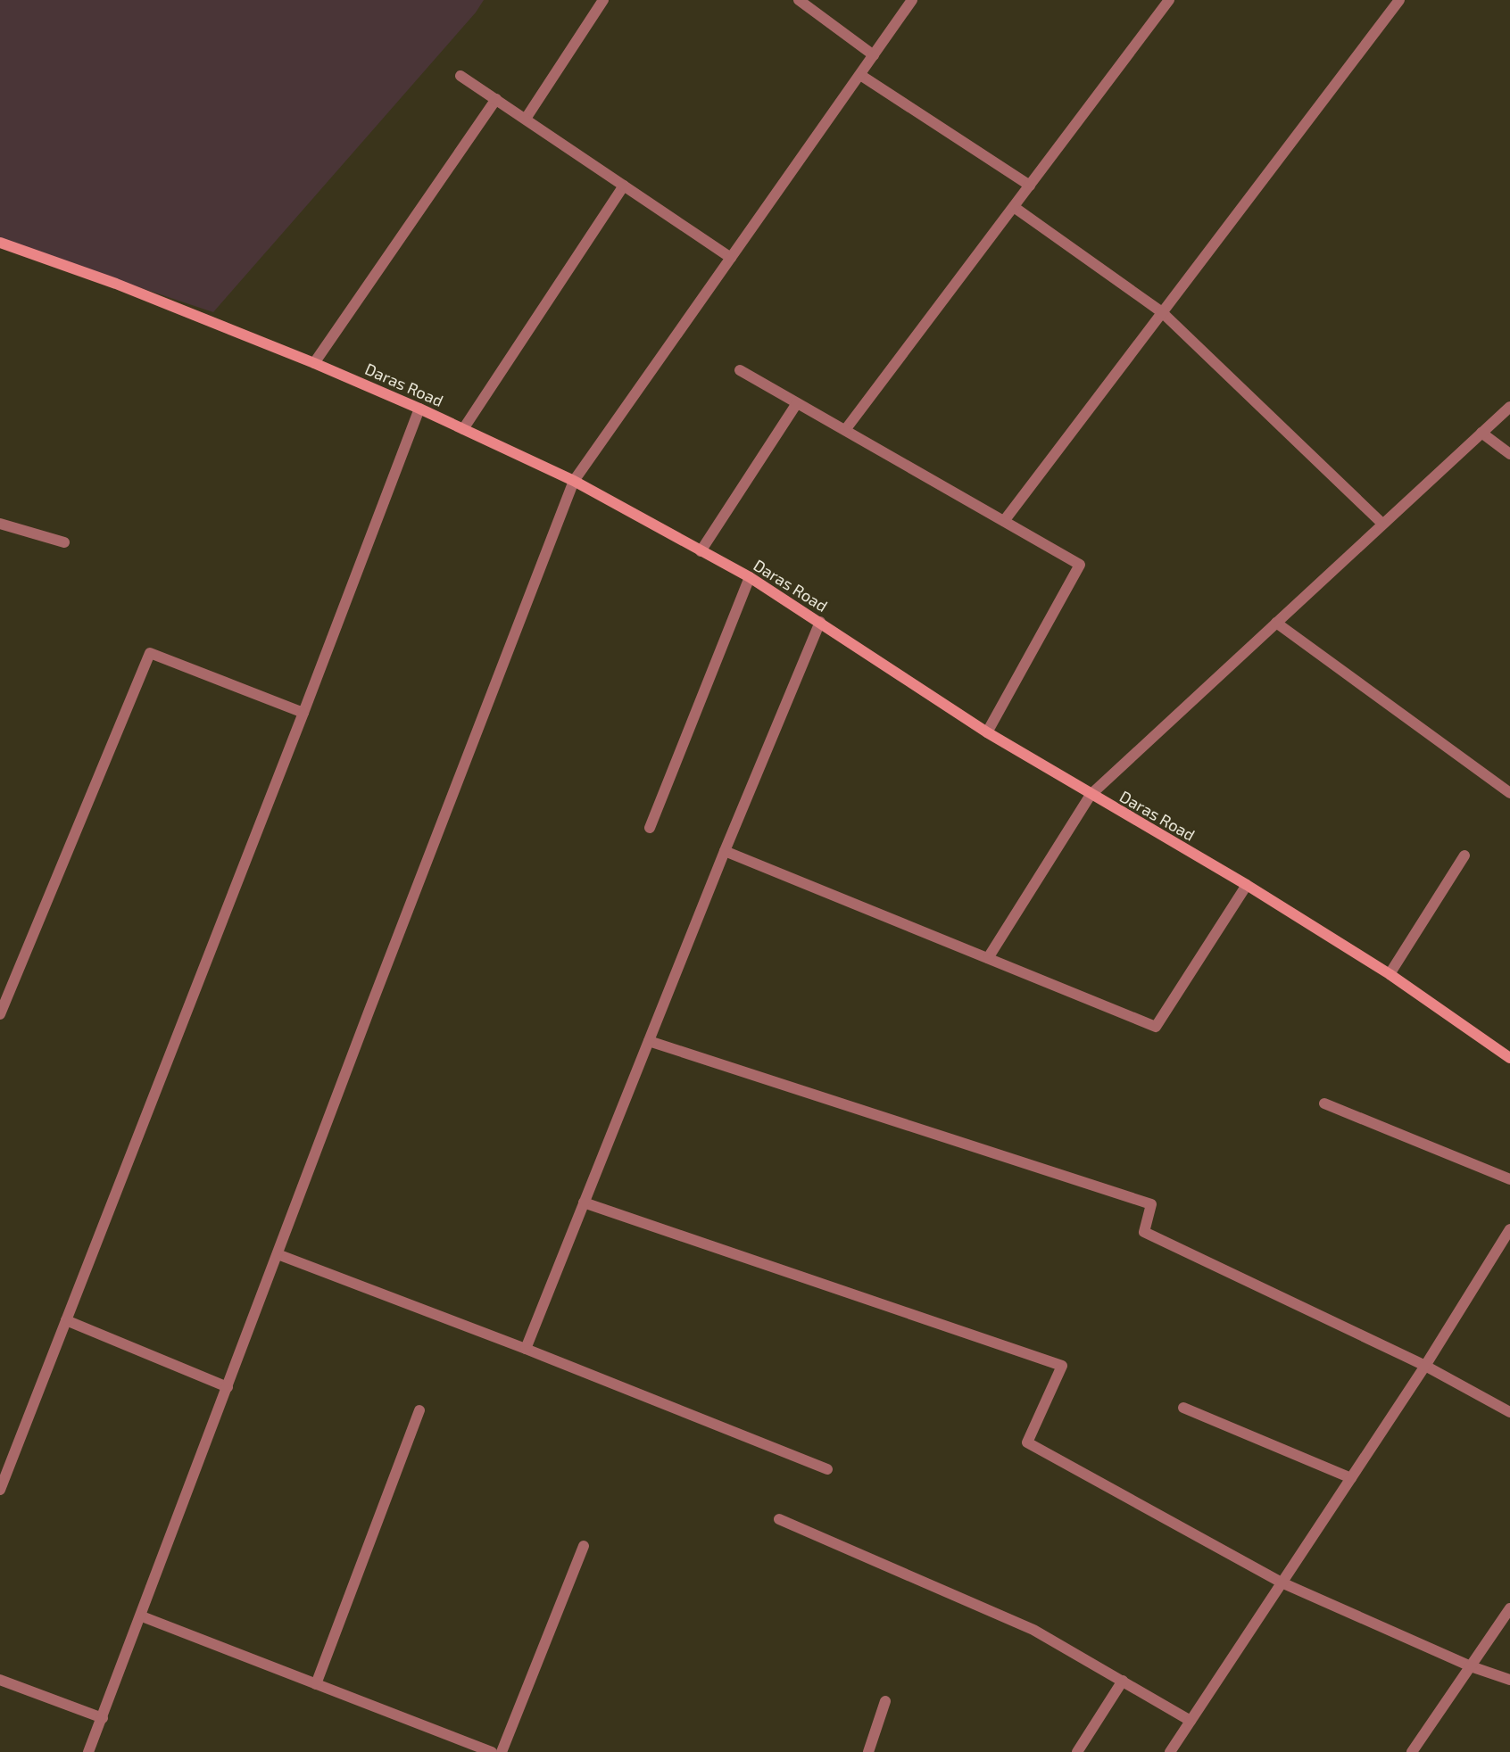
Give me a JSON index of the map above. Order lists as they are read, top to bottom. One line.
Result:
{"streets":{"street":["Daras Road"]}}
